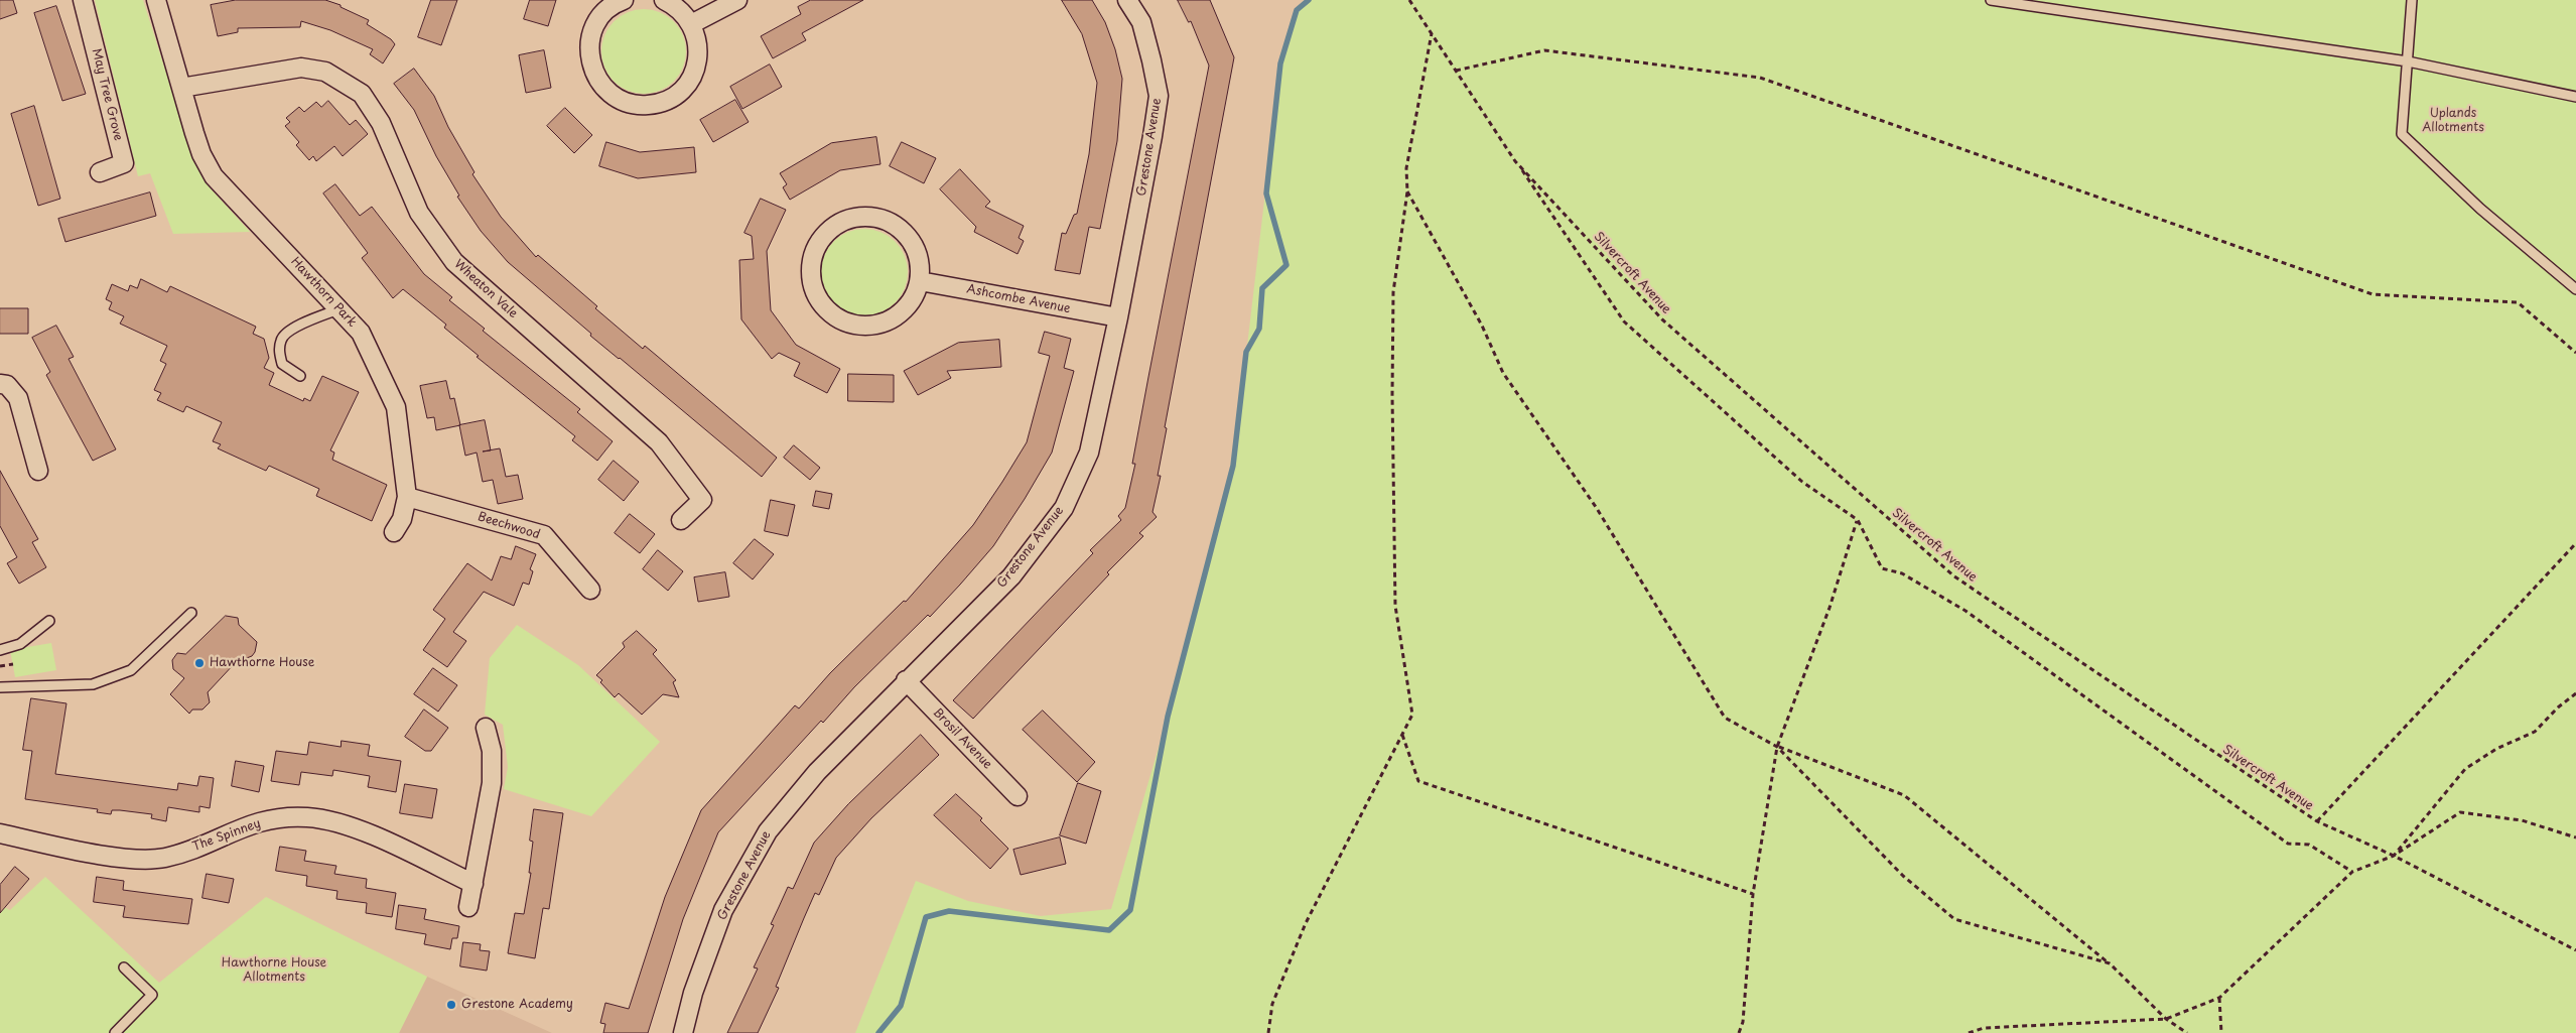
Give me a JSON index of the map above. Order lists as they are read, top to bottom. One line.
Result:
{"streets":{"street":["May Tree Grove","Grestone Avenue","Wheaton Vale","Hawthorn Park","Ashcombe Avenue","Beechwood","Brosil Avenue","The Spinney"],"path":["Silvercroft Avenue"]},"crossings":[["Grestone Avenue","Ashcombe Avenue"],["Grestone Avenue","Brosil Avenue"],["Wheaton Vale","Hawthorn Park"],["Hawthorn Park","Beechwood"]],"parks":["Uplands Allotments","Hawthorne House Allotments"],"places":["Hawthorne House","Grestone Academy"]}
